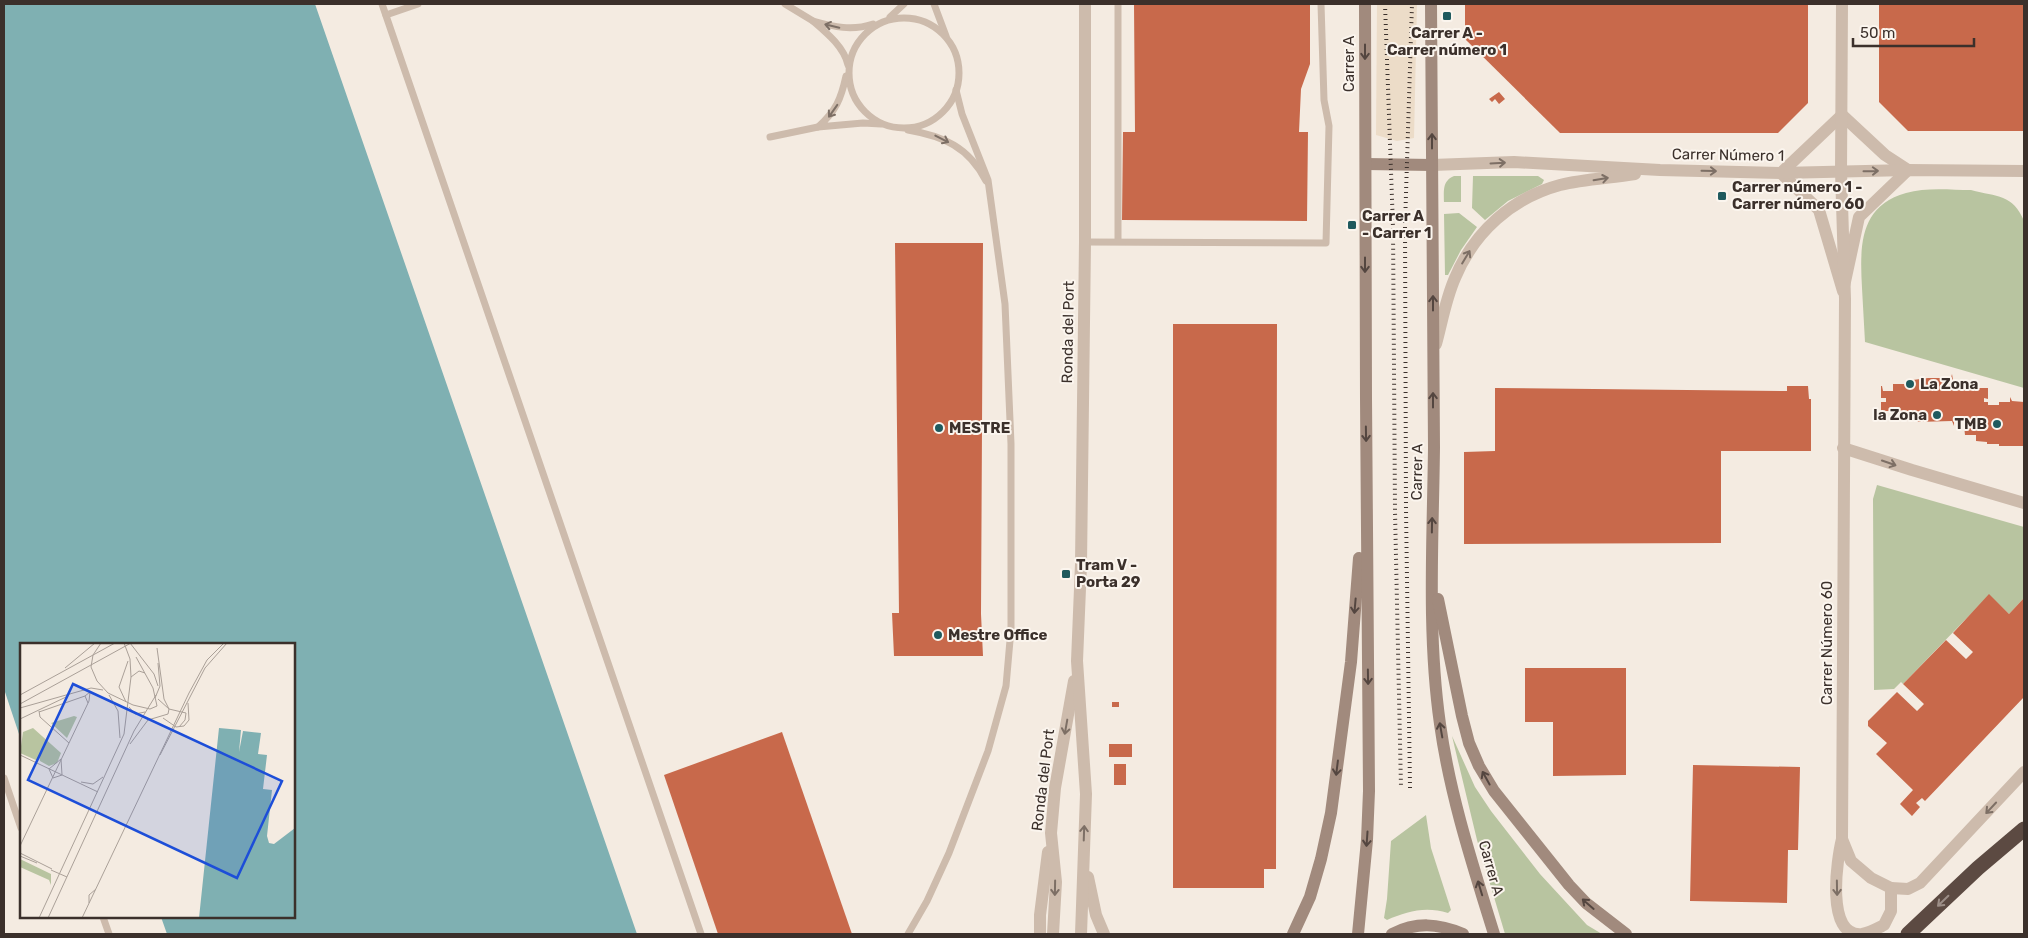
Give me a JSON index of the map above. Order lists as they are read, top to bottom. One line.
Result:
{"streets":{"main road":["Carrer A"],"street":["Carrer Número 1","Ronda del Port","Carrer Número 60"]},"crossings":[["Carrer A","Carrer Número 1"],["Carrer Número 1","Carrer Número 60"]],"one_way":["Carrer Número 1"],"places":{"transit":["Carrer A - Carrer número 1","Carrer número 1 - Carrer número 60","Carrer A - Carrer 1","Tram V - Porta 29"],"other":["La Zona","la Zona","TMB","MESTRE","Mestre Office"]},"scale_bar":"50 m"}
